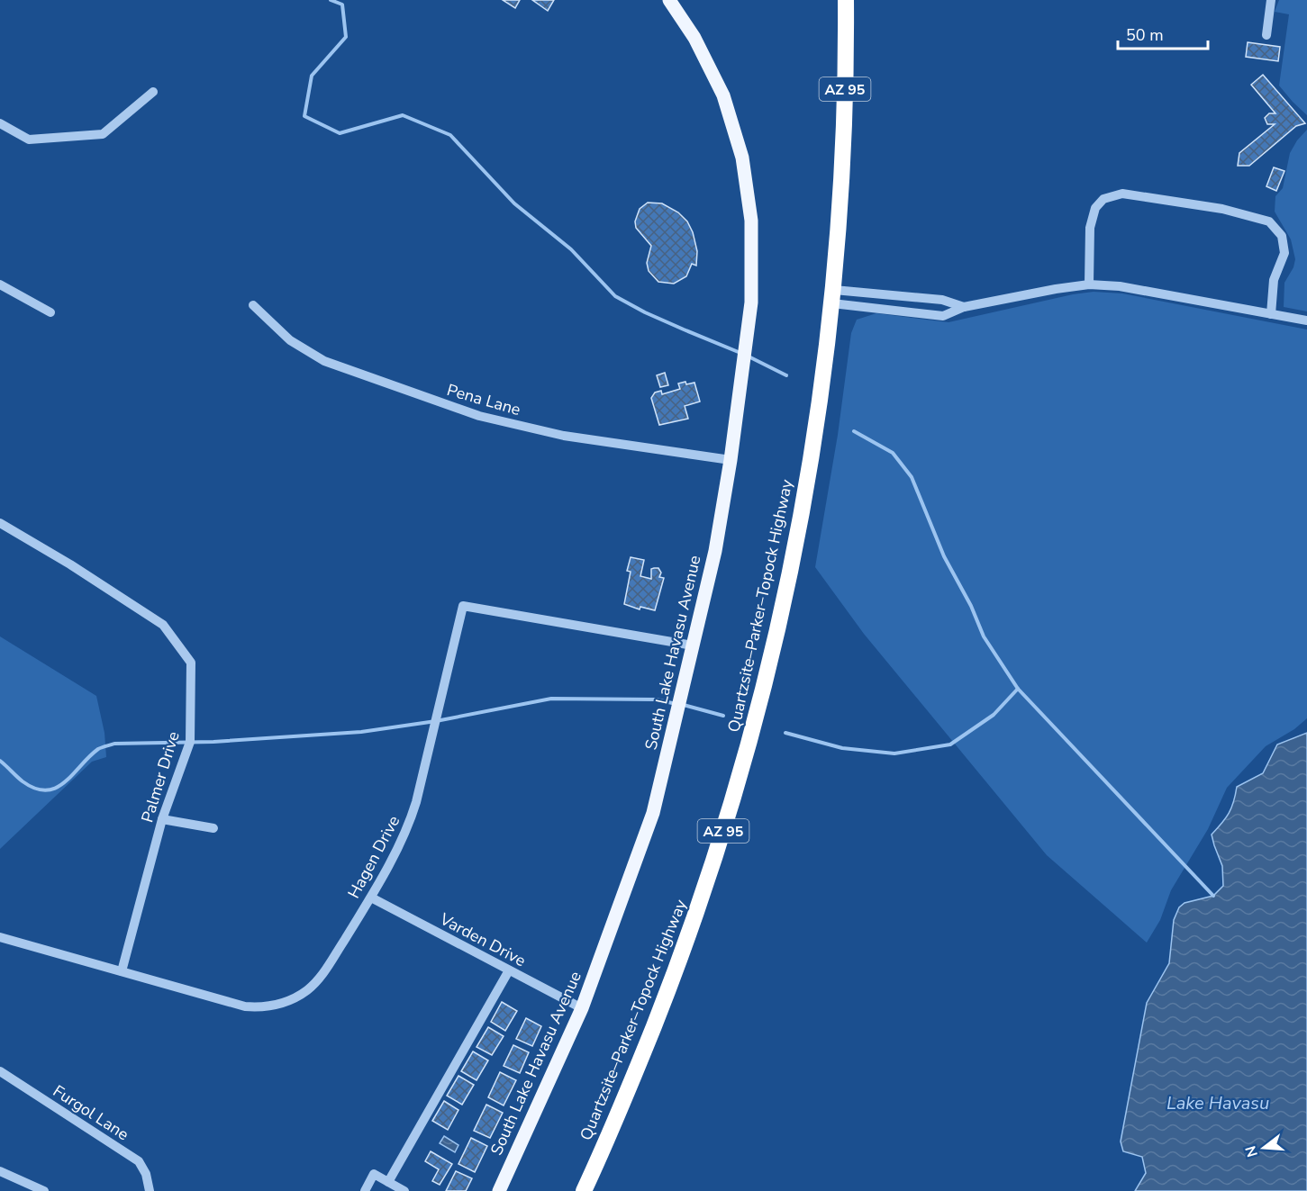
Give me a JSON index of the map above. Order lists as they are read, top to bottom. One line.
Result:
{"streets":{"highway":["AZ 95","Quartzsite–Parker–Topock Highway"],"main road":["South Lake Havasu Avenue"],"street":["Pena Lane","Palmer Drive","Hagen Drive","Varden Drive","Furgol Lane"]},"crossings":[["Pena Lane","South Lake Havasu Avenue"],["South Lake Havasu Avenue","Hagen Drive"],["South Lake Havasu Avenue","Varden Drive"],["Palmer Drive","Hagen Drive"],["Hagen Drive","Varden Drive"]],"water":["Lake Havasu"],"scale_bar":"50 m","north":"left"}
